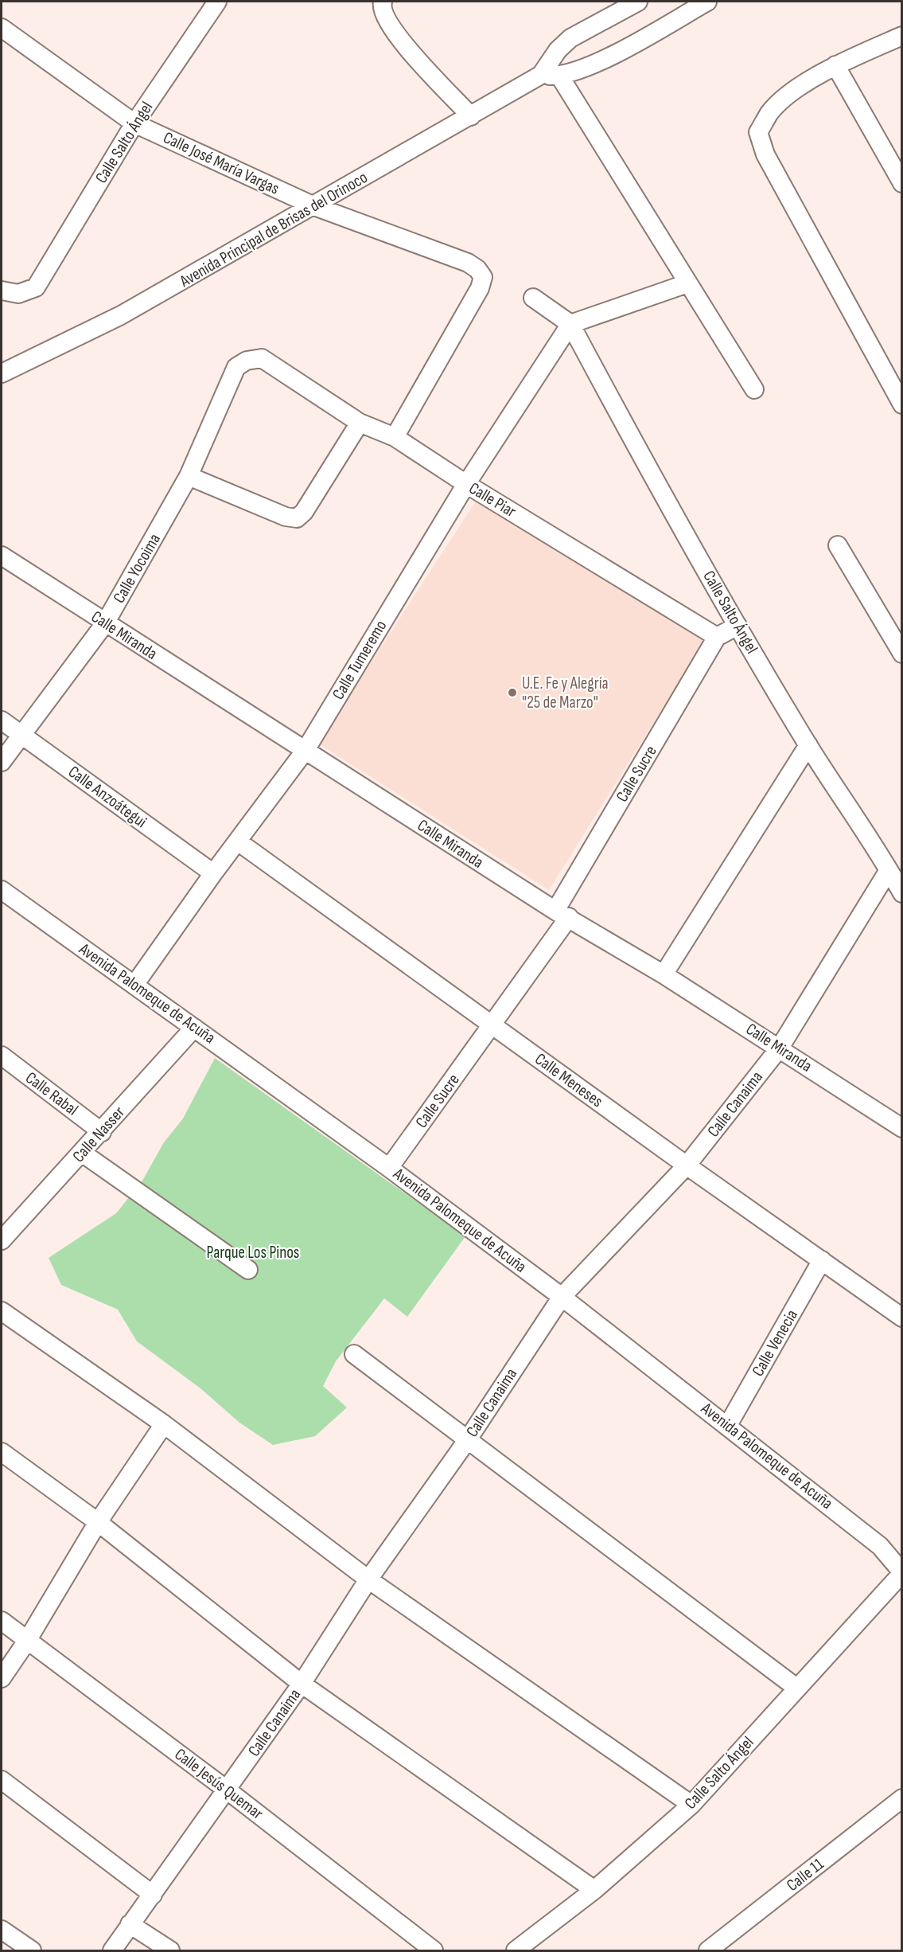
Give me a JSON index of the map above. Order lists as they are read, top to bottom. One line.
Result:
{"streets":{"street":["Calle Salto Ángel","Calle José María Vargas","Avenida Principal de Brisas del Orinoco","Calle Piar","Calle Yocoima","Calle Miranda","Calle Tumeremo","Calle Sucre","Calle Anzoátegui","Avenida Palomeque de Acuña","Calle Meneses","Calle Rabal","Calle Canaima","Calle Nasser","Calle Venecia","Calle Jesús Quemar","Calle 11"]},"crossings":[["Calle Salto Ángel","Calle José María Vargas"],["Calle Salto Ángel","Calle Tumeremo"],["Calle Salto Ángel","Avenida Palomeque de Acuña"],["Calle Salto Ángel","Calle Canaima"],["Calle José María Vargas","Avenida Principal de Brisas del Orinoco"],["Calle José María Vargas","Calle Piar"],["Calle Piar","Calle Yocoima"],["Calle Piar","Calle Tumeremo"],["Calle Piar","Calle Sucre"],["Calle Yocoima","Calle Miranda"],["Calle Yocoima","Calle Anzoátegui"],["Calle Miranda","Calle Tumeremo"],["Calle Miranda","Calle Sucre"],["Calle Miranda","Calle Canaima"],["Calle Tumeremo","Calle Anzoátegui"],["Calle Tumeremo","Avenida Palomeque de Acuña"],["Calle Tumeremo","Calle Meneses"],["Calle Sucre","Avenida Palomeque de Acuña"],["Calle Sucre","Calle Meneses"],["Avenida Palomeque de Acuña","Calle Canaima"],["Avenida Palomeque de Acuña","Calle Nasser"],["Avenida Palomeque de Acuña","Calle Venecia"],["Calle Meneses","Calle Canaima"],["Calle Meneses","Calle Venecia"],["Calle Rabal","Calle Nasser"],["Calle Canaima","Calle Jesús Quemar"]],"parks":["Parque Los Pinos"],"places":["U.E. Fe y Alegría \"25 de Marzo\""]}
